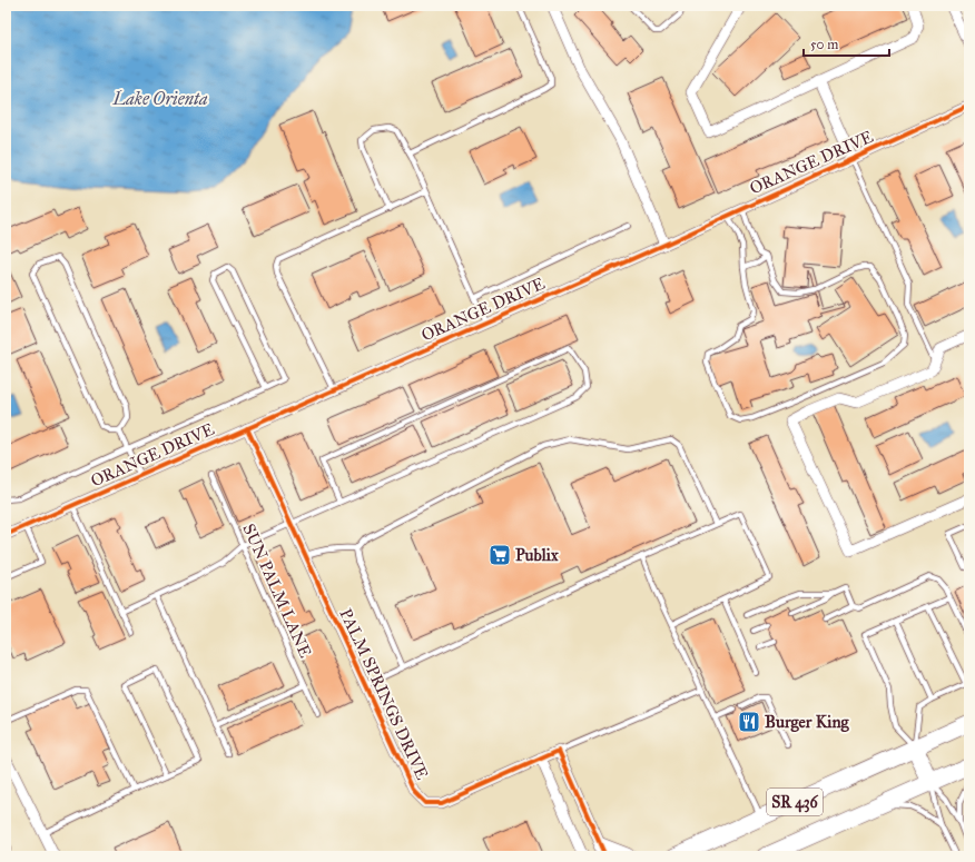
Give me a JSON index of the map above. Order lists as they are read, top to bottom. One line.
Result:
{"streets":{"main road":["SR 436"],"street":["ORANGE DRIVE","PALM SPRINGS DRIVE"],"lane":["SUN PALM LANE"]},"crossings":[["ORANGE DRIVE","PALM SPRINGS DRIVE"]],"water":["Lake Orienta"],"places":{"supermarket":["Publix"],"restaurant":["Burger King"]},"scale_bar":"50 m"}
